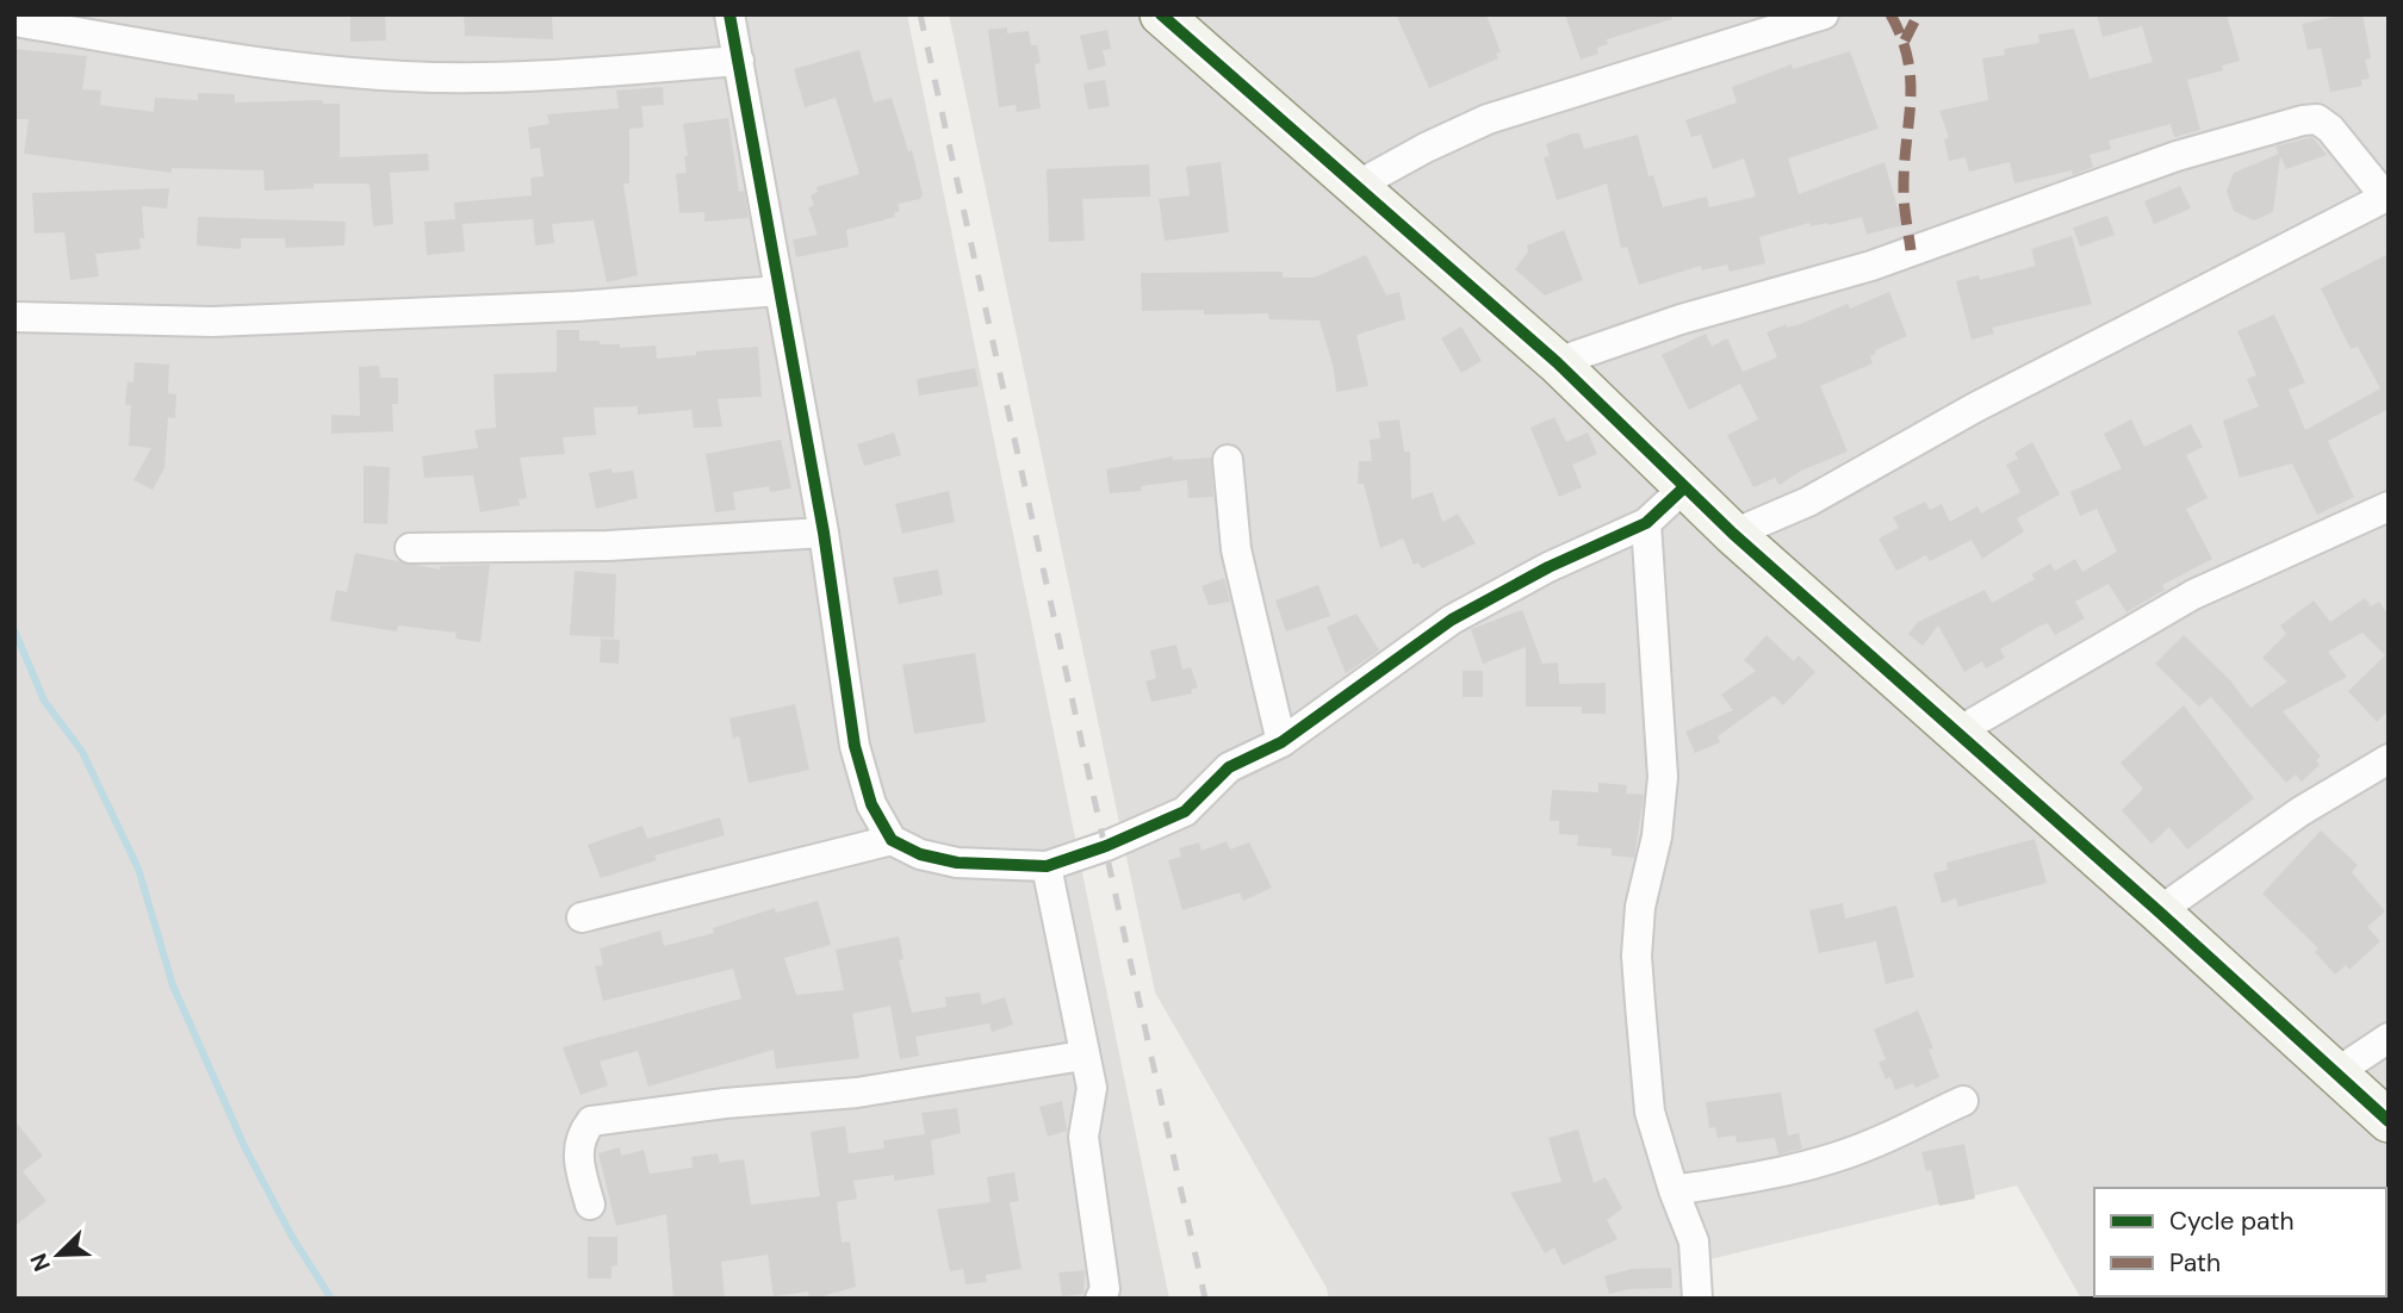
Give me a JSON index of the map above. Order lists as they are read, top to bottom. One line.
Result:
{"legend":["Cycle path","Path"],"north":"bottom left"}
